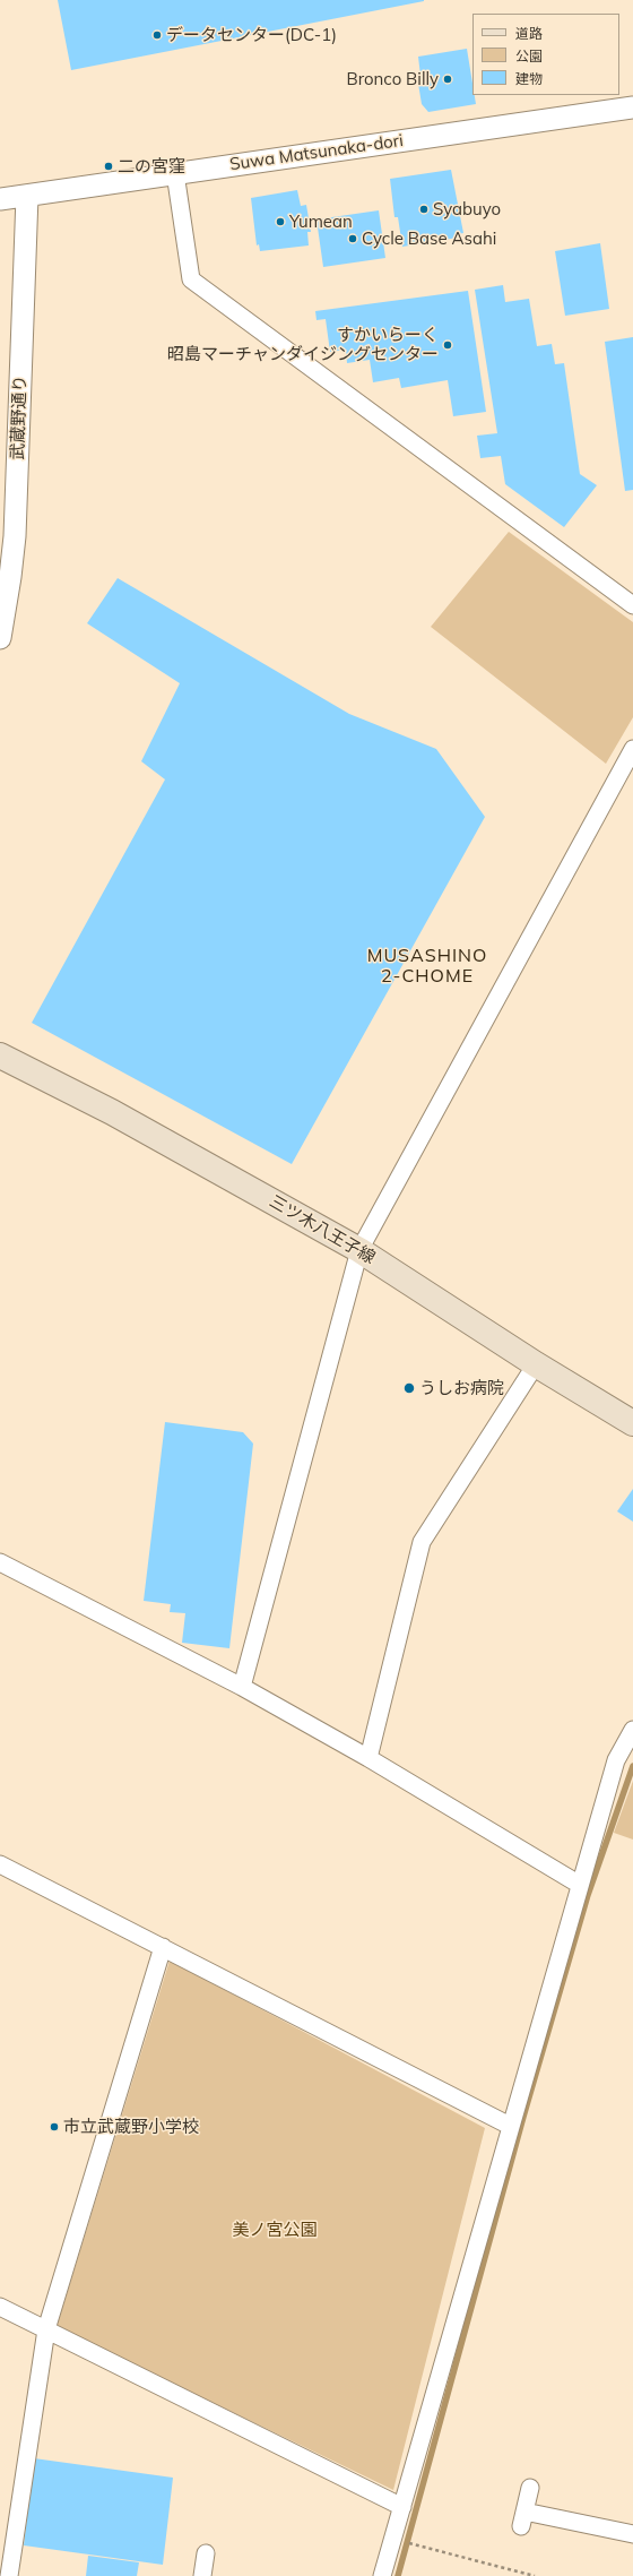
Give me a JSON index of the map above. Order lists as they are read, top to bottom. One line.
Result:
{"streets":{"main road":["三ツ木八王子線"],"street":["Suwa Matsunaka-dori","武蔵野通り"]},"crossings":[["Suwa Matsunaka-dori","武蔵野通り"]],"districts":["MUSASHINO 2-CHOME"],"parks":["美ノ宮公園"],"places":["データセンター(DC-1)","Bronco Billy","二の宮窪","Syabuyo","Yumean","Cycle Base Asahi","すかいらーく 昭島マーチャンダイジングセンター","うしお病院","市立武蔵野小学校"],"legend":["道路","公園","建物"]}
